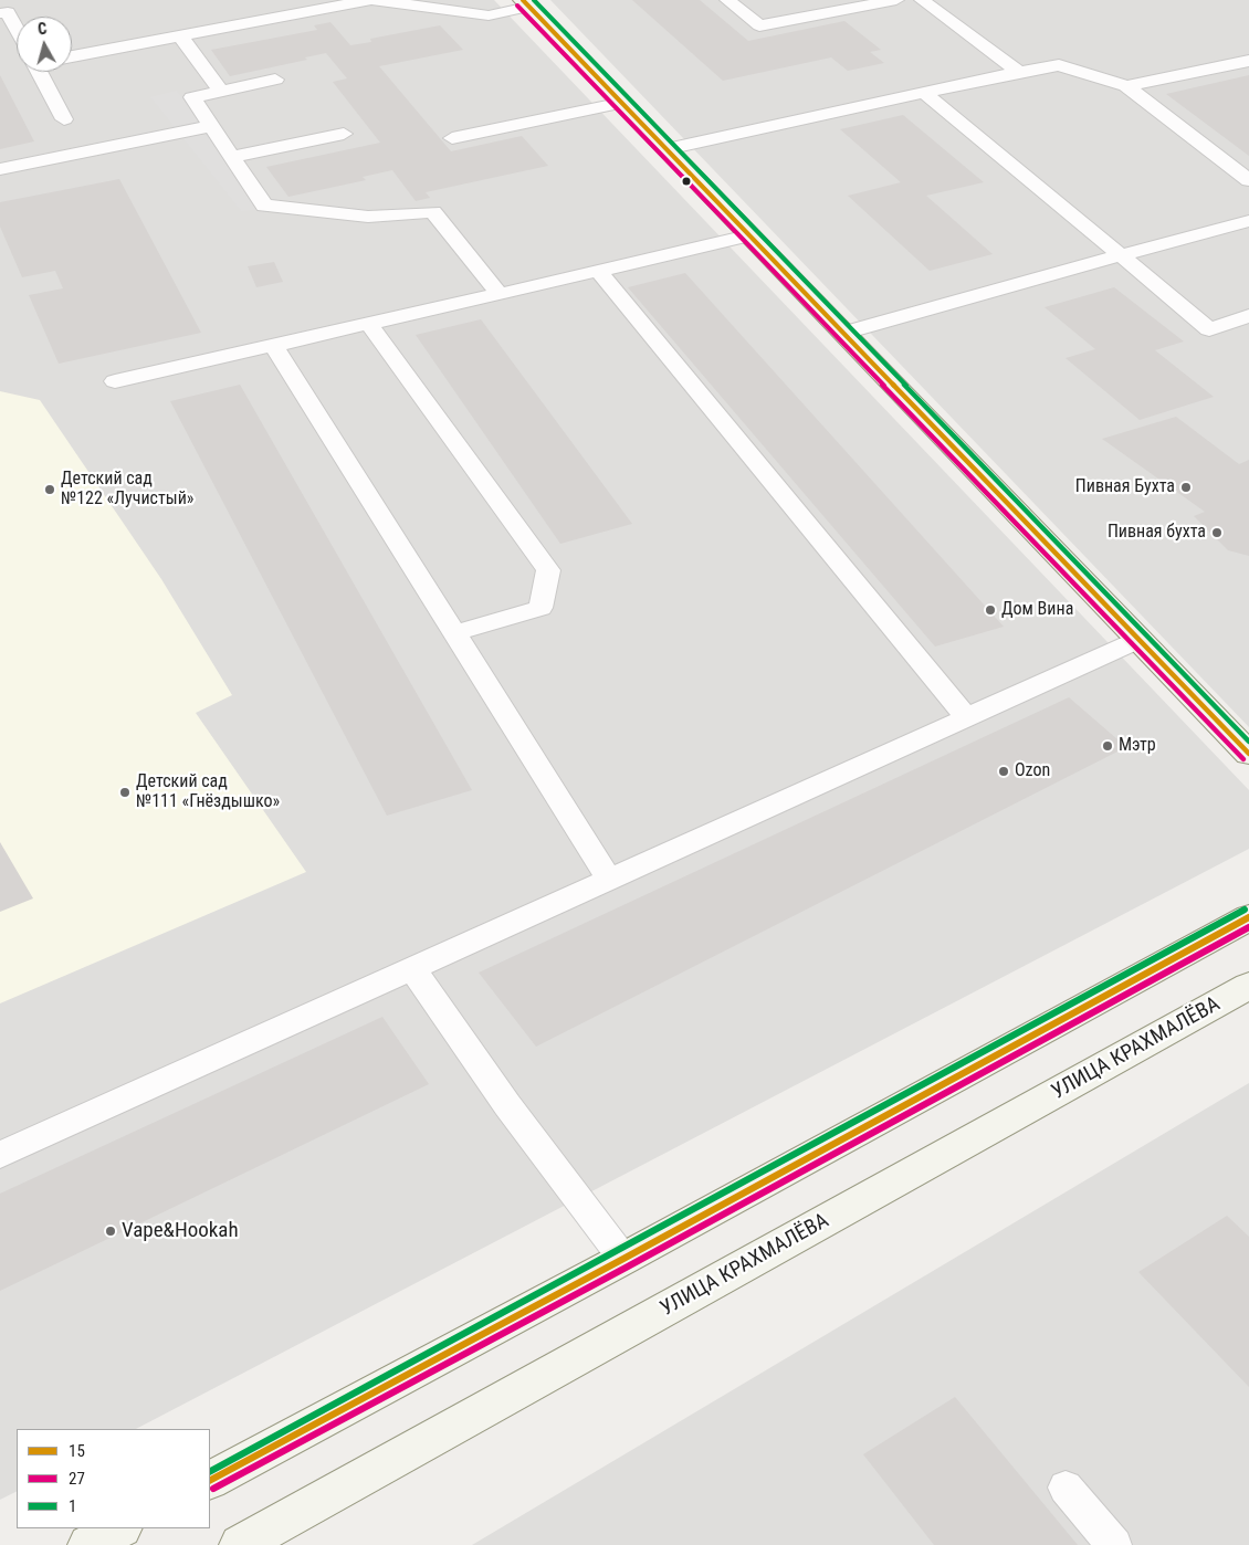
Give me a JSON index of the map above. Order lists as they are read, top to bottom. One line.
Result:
{"streets":{"main road":["УЛИЦА КРАХМАЛЁВА"]},"places":["Пивная Бухта","Детский сад №122 «Лучистый»","Пивная бухта","Дом Вина","Мэтр","Ozon","Детский сад №111 «Гнёздышко»","Vape&Hookah"],"lines":["transit line 15","transit line 1","transit line 27"],"legend":["15","27","1"],"north":"top"}
